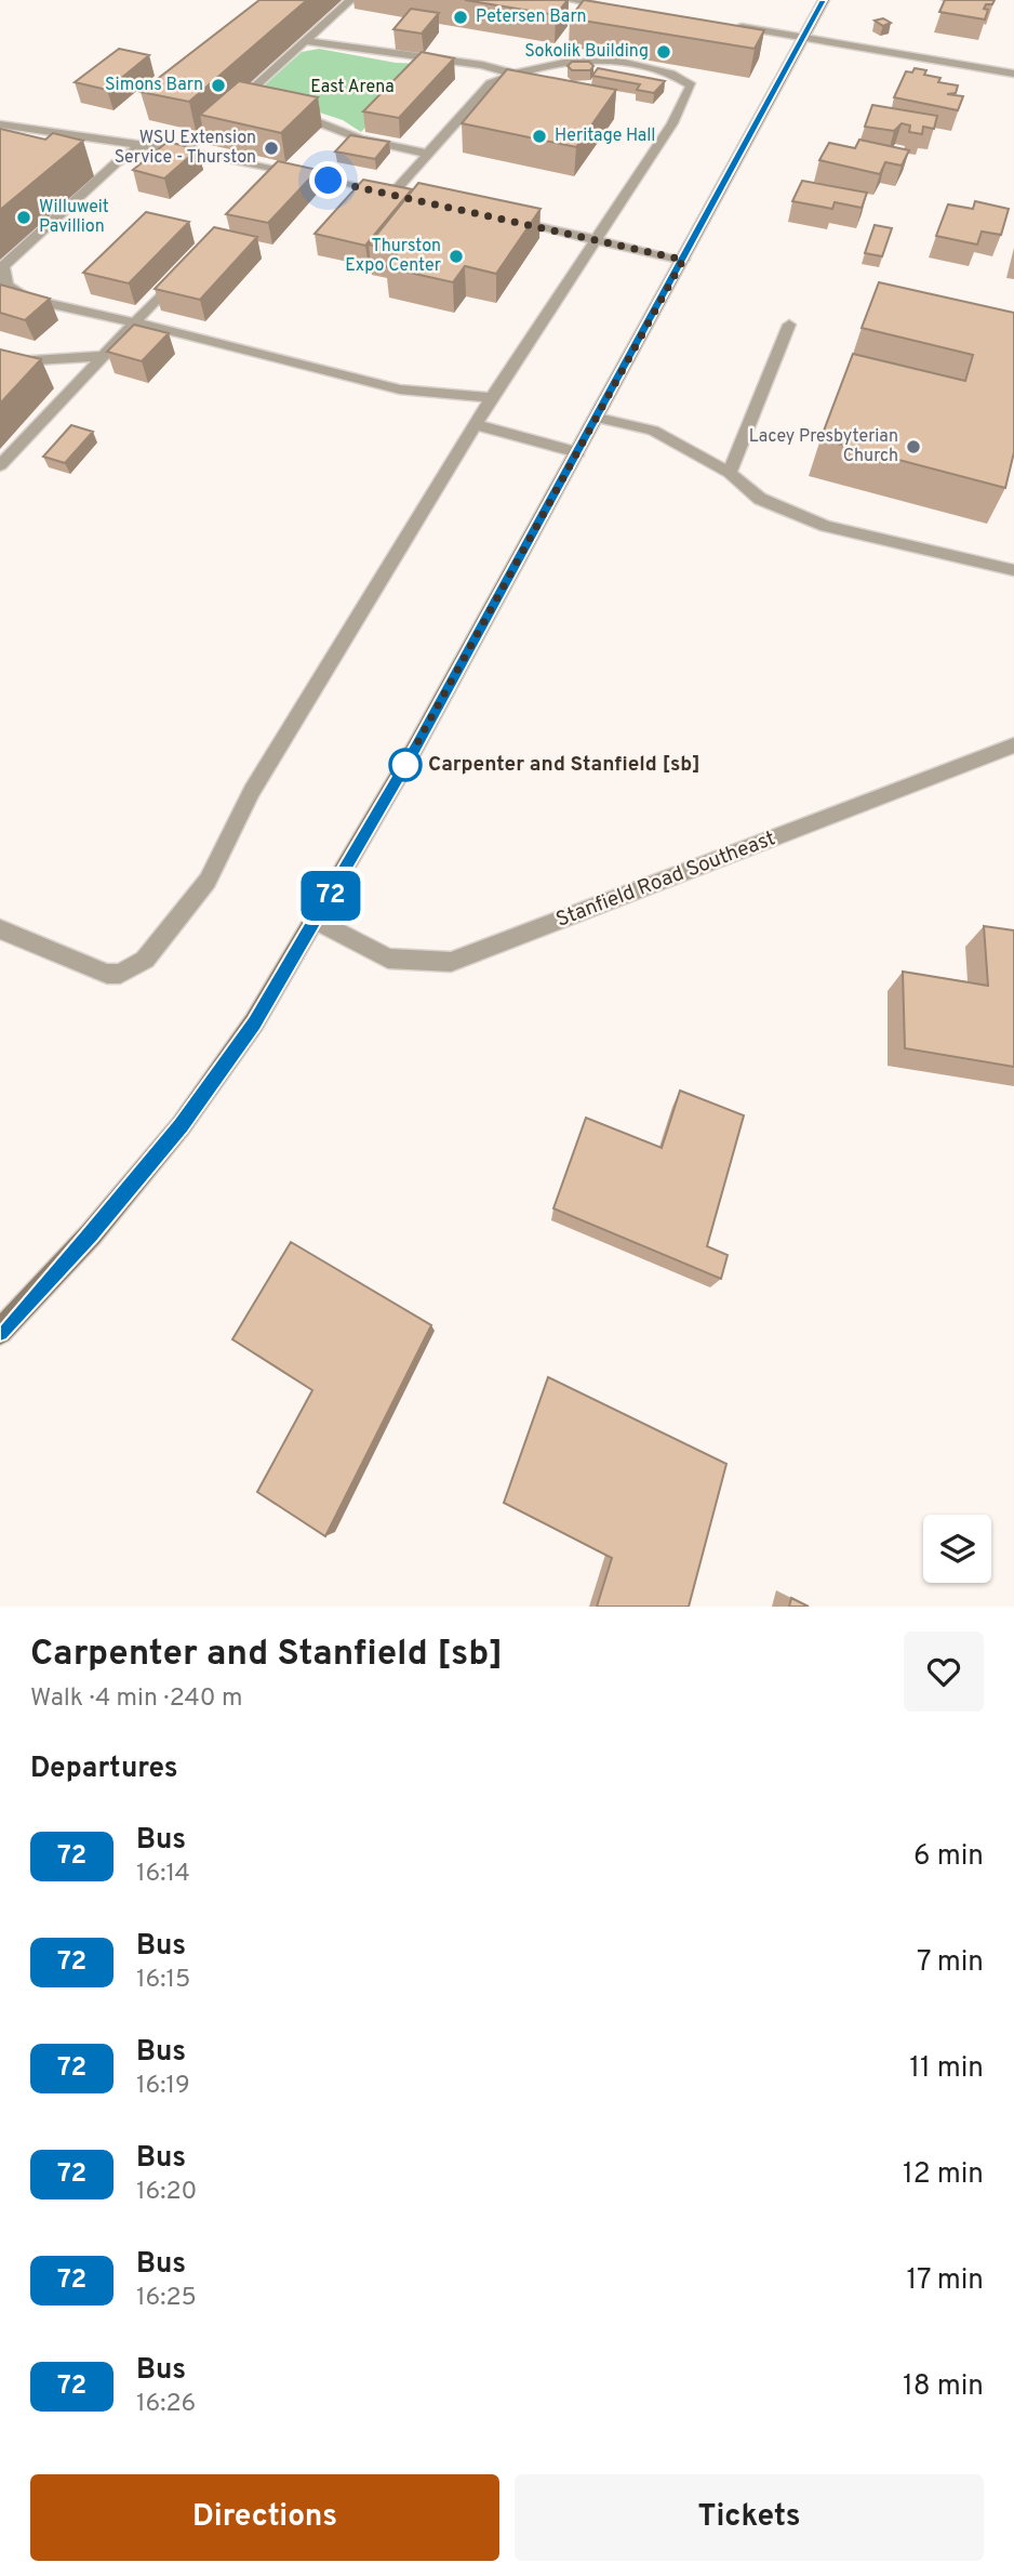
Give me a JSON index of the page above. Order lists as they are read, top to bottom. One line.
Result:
{"streets":{"street":["Stanfield Road Southeast"]},"parks":["East Arena"],"places":["Petersen Barn","Sokolik Building","Simons Barn","Heritage Hall","WSU Extension Service - Thurston","Willuweit Pavillion","Thurston Expo Center","Lacey Presbyterian Church","Carpenter and Stanfield [sb]"],"lines":["bus line 72"],"page":{"on_map":"72","heading":[["Carpenter and Stanfield [sb]","Walk · 4 min · 240 m"],"Departures"],"list":[{"mark":"72","name":"Bus","note":"16:14","value":"6 min"},{"mark":"72","name":"Bus","note":"16:15","value":"7 min"},{"mark":"72","name":"Bus","note":"16:19","value":"11 min"},{"mark":"72","name":"Bus","note":"16:20","value":"12 min"},{"mark":"72","name":"Bus","note":"16:25","value":"17 min"},{"mark":"72","name":"Bus","note":"16:26","value":"18 min"}],"buttons":["Directions","Tickets"]}}
